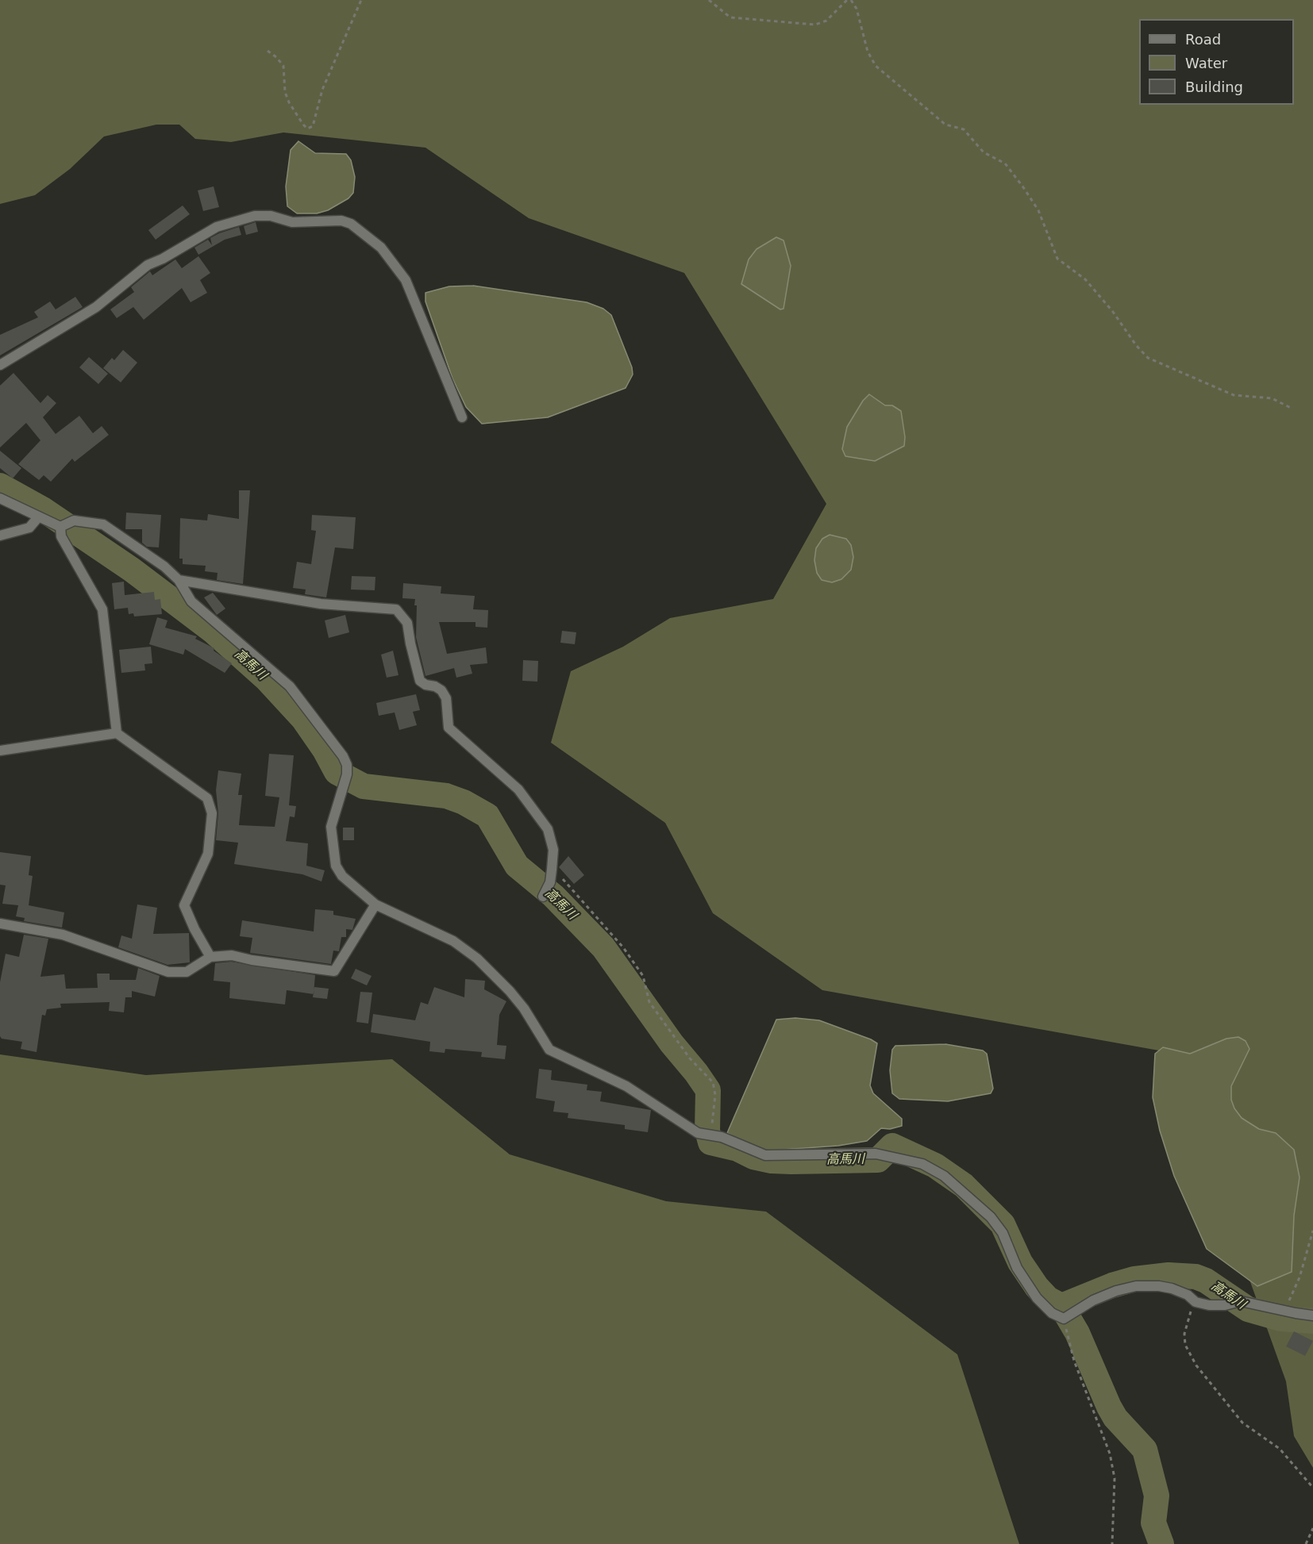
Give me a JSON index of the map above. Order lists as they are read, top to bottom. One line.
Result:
{"water":["高馬川"],"legend":["Road","Water","Building"]}
